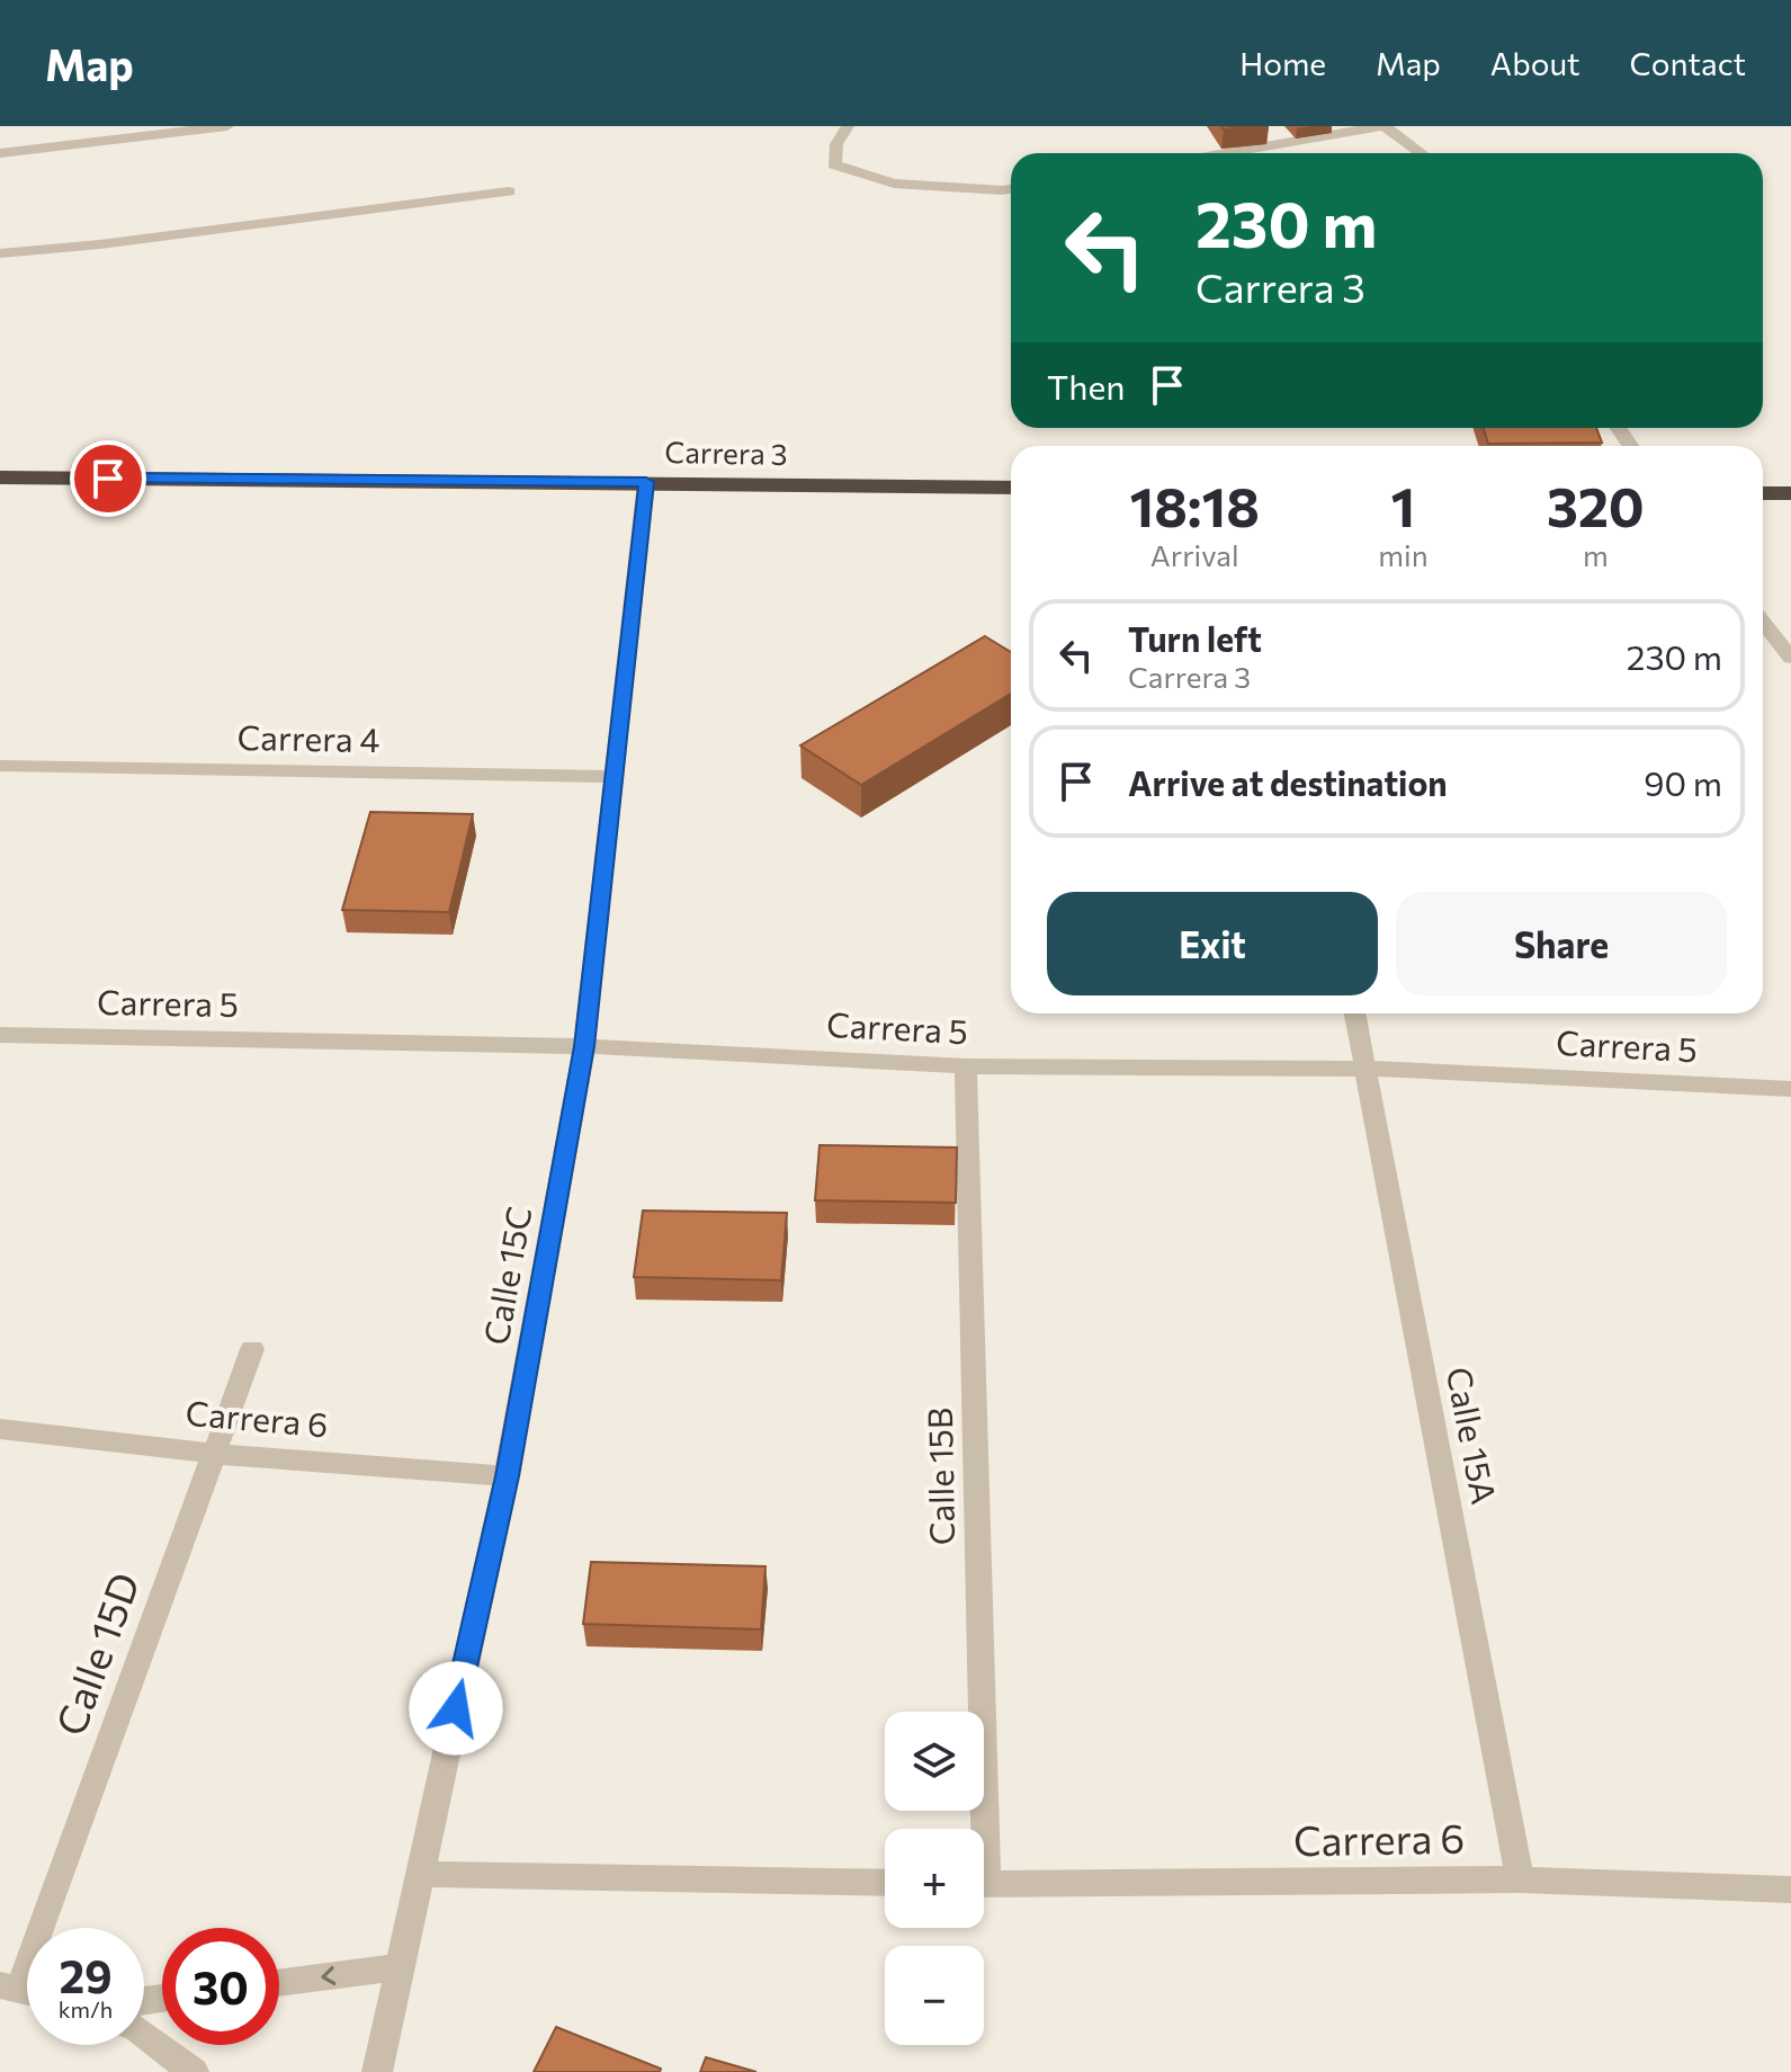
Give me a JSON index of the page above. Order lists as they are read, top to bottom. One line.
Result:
{"streets":{"highway":["Carrera 3"],"street":["Carrera 4","Carrera 5","Calle 15C","Carrera 6","Calle 15A","Calle 15B","Calle 15D"]},"crossings":[["Carrera 3","Calle 15C"],["Carrera 4","Calle 15C"],["Carrera 5","Calle 15C"],["Carrera 5","Calle 15A"],["Carrera 5","Calle 15B"],["Calle 15C","Carrera 6"],["Carrera 6","Calle 15A"],["Carrera 6","Calle 15D"]],"page":{"header":"Map","nav":["Home","Map","About","Contact"],"turn":["230 m","Carrera 3"],"then":"Then","eta":["18:18","Arrival","1","min","320","m"],"list":[{"name":"Turn left","note":"Carrera 3","value":"230 m"},{"name":"Arrive at destination","value":"90 m"}],"buttons":["Exit","Share"],"map_buttons":["+","−"],"speed":"29 km/h","limit":"30"}}
